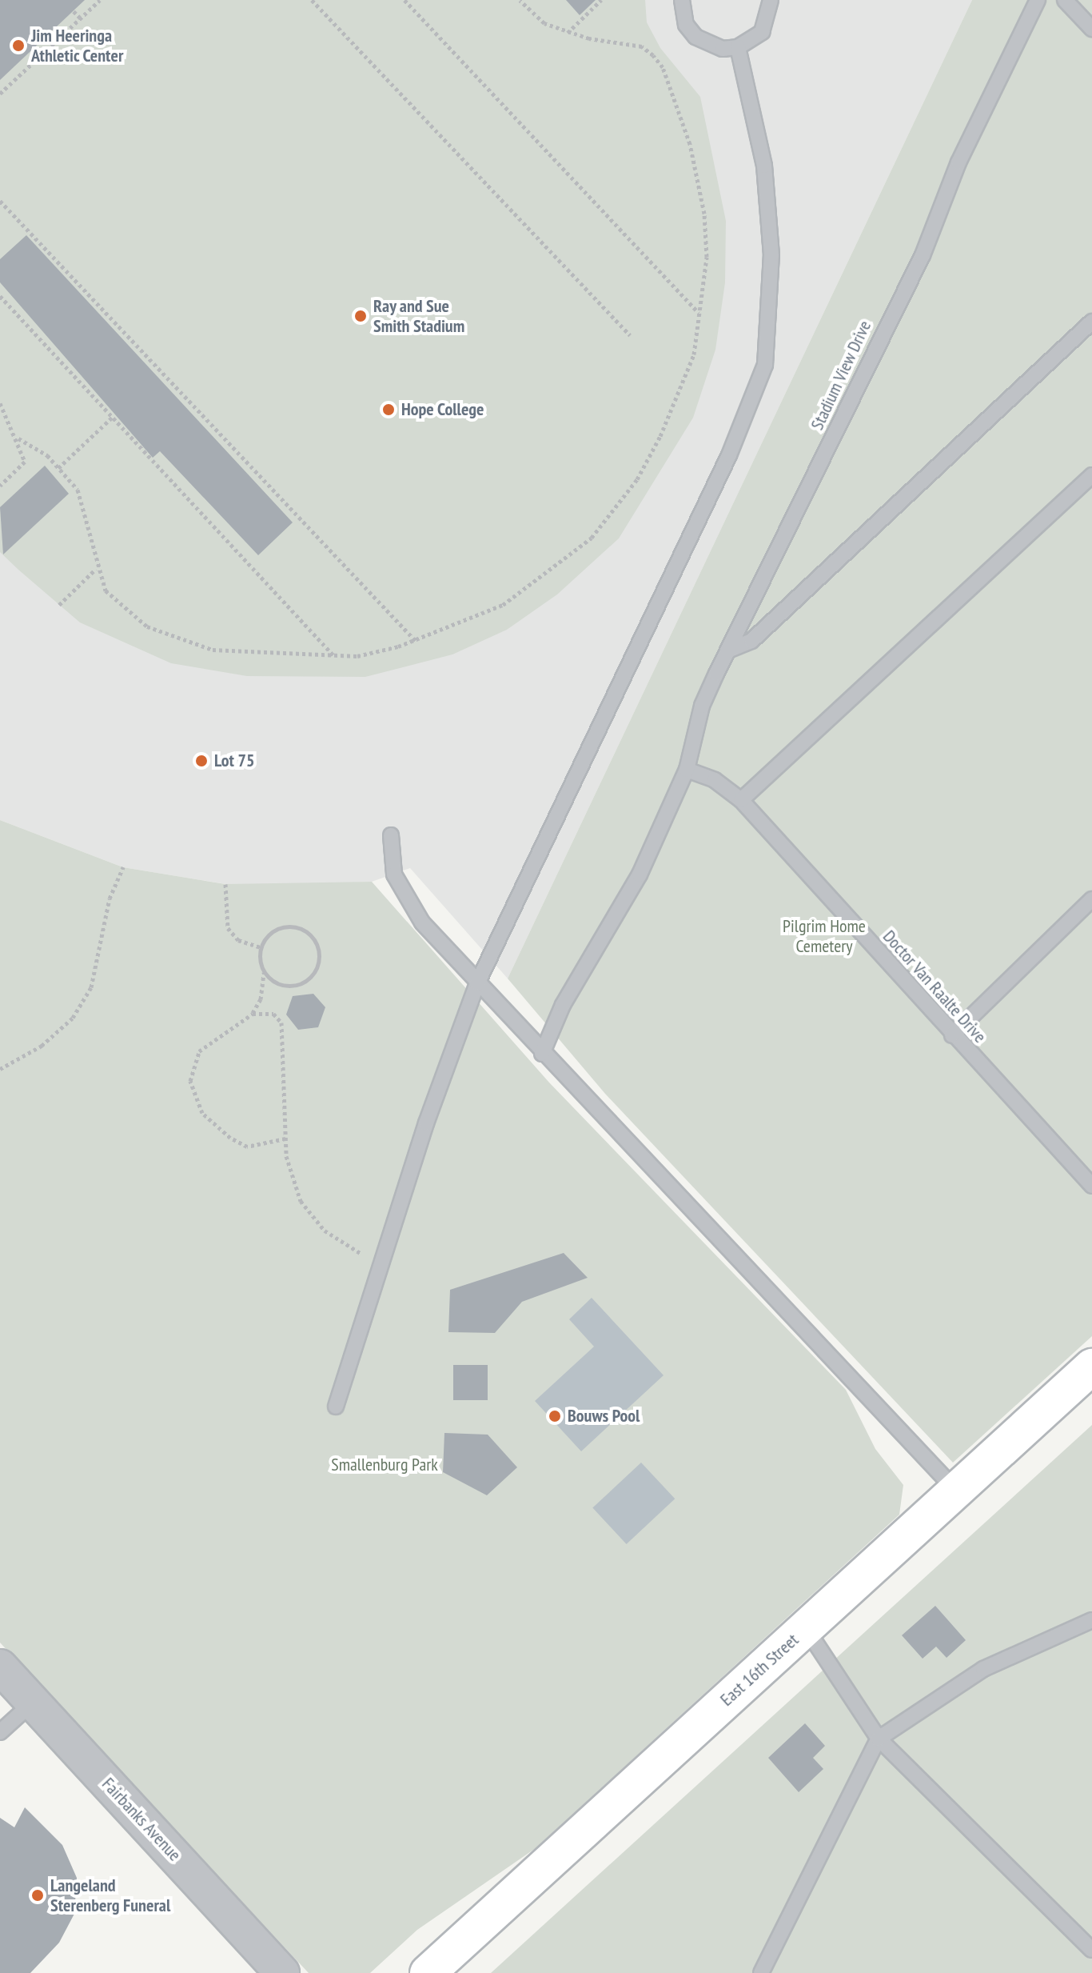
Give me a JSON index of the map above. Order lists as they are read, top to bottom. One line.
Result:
{"streets":{"main road":["East 16th Street"],"street":["Fairbanks Avenue"],"lane":["Stadium View Drive","Doctor Van Raalte Drive"]},"crossings":[["Stadium View Drive","Doctor Van Raalte Drive"]],"parks":["Pilgrim Home Cemetery","Smallenburg Park"],"places":["Jim Heeringa Athletic Center","Ray and Sue Smith Stadium","Hope College","Lot 75","Bouws Pool","Langeland Sterenberg Funeral"]}
